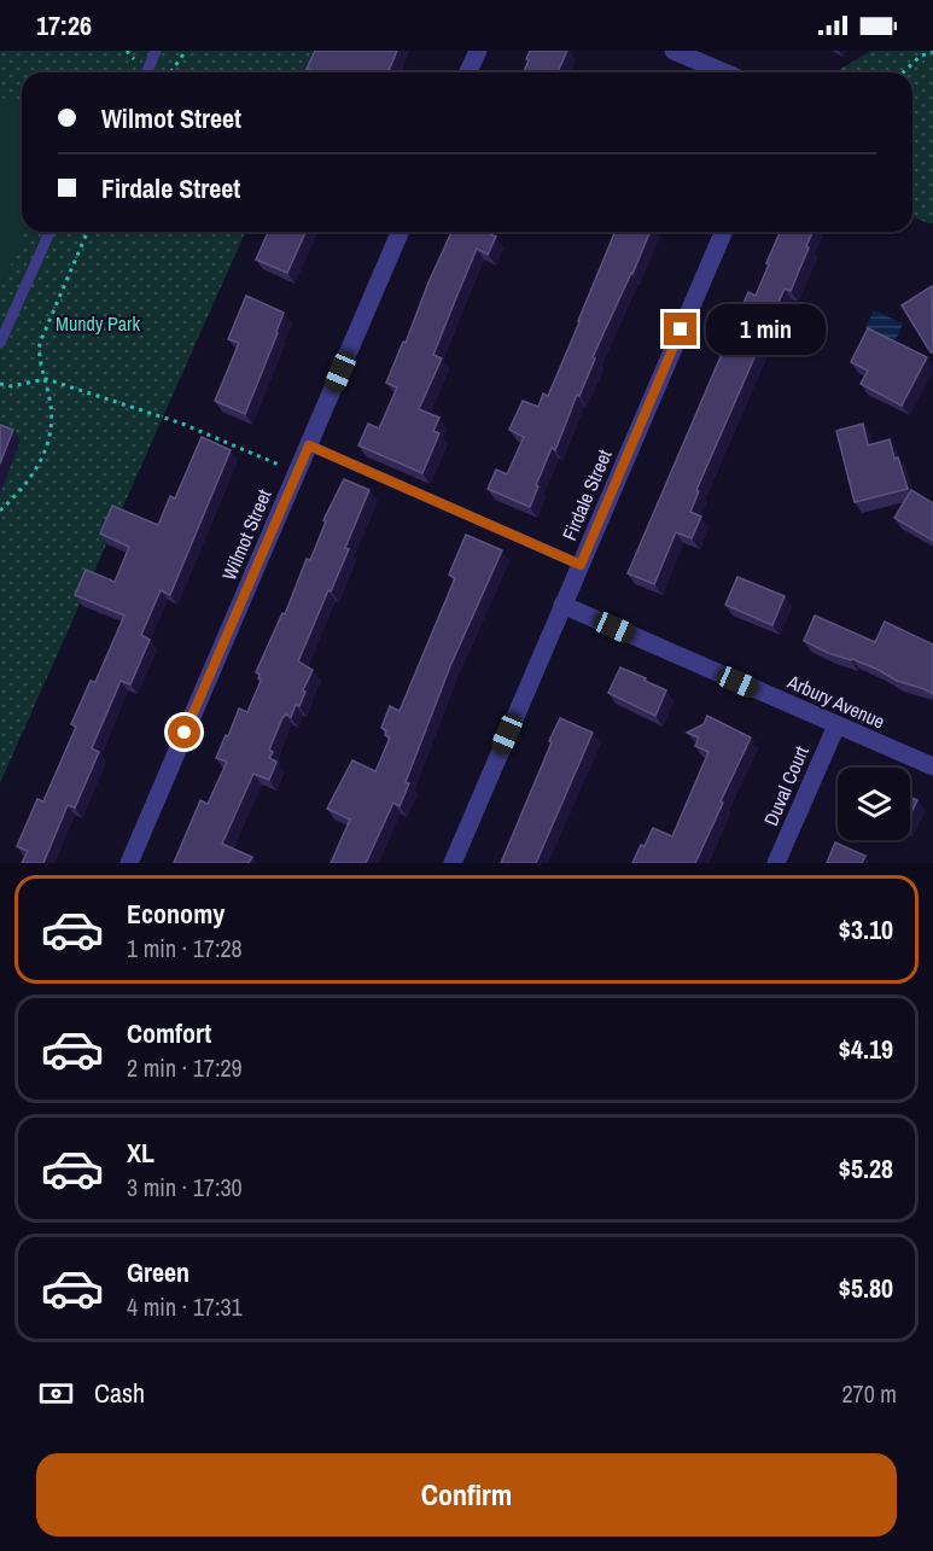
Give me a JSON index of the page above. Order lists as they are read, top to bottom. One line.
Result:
{"streets":{"street":["Firdale Street","Wilmot Street","Arbury Avenue","Duval Court"]},"crossings":[["Firdale Street","Arbury Avenue"],["Arbury Avenue","Duval Court"]],"parks":["Mundy Park"],"page":{"status":"17:26","banner":["Wilmot Street","Firdale Street"],"bubble":"1 min","list":[{"name":"Economy","note":"1 min · 17:28","value":"$3.10"},{"name":"Comfort","note":"2 min · 17:29","value":"$4.19"},{"name":"XL","note":"3 min · 17:30","value":"$5.28"},{"name":"Green","note":"4 min · 17:31","value":"$5.80"}],"pay":["Cash","270 m"],"buttons":"Confirm"}}
